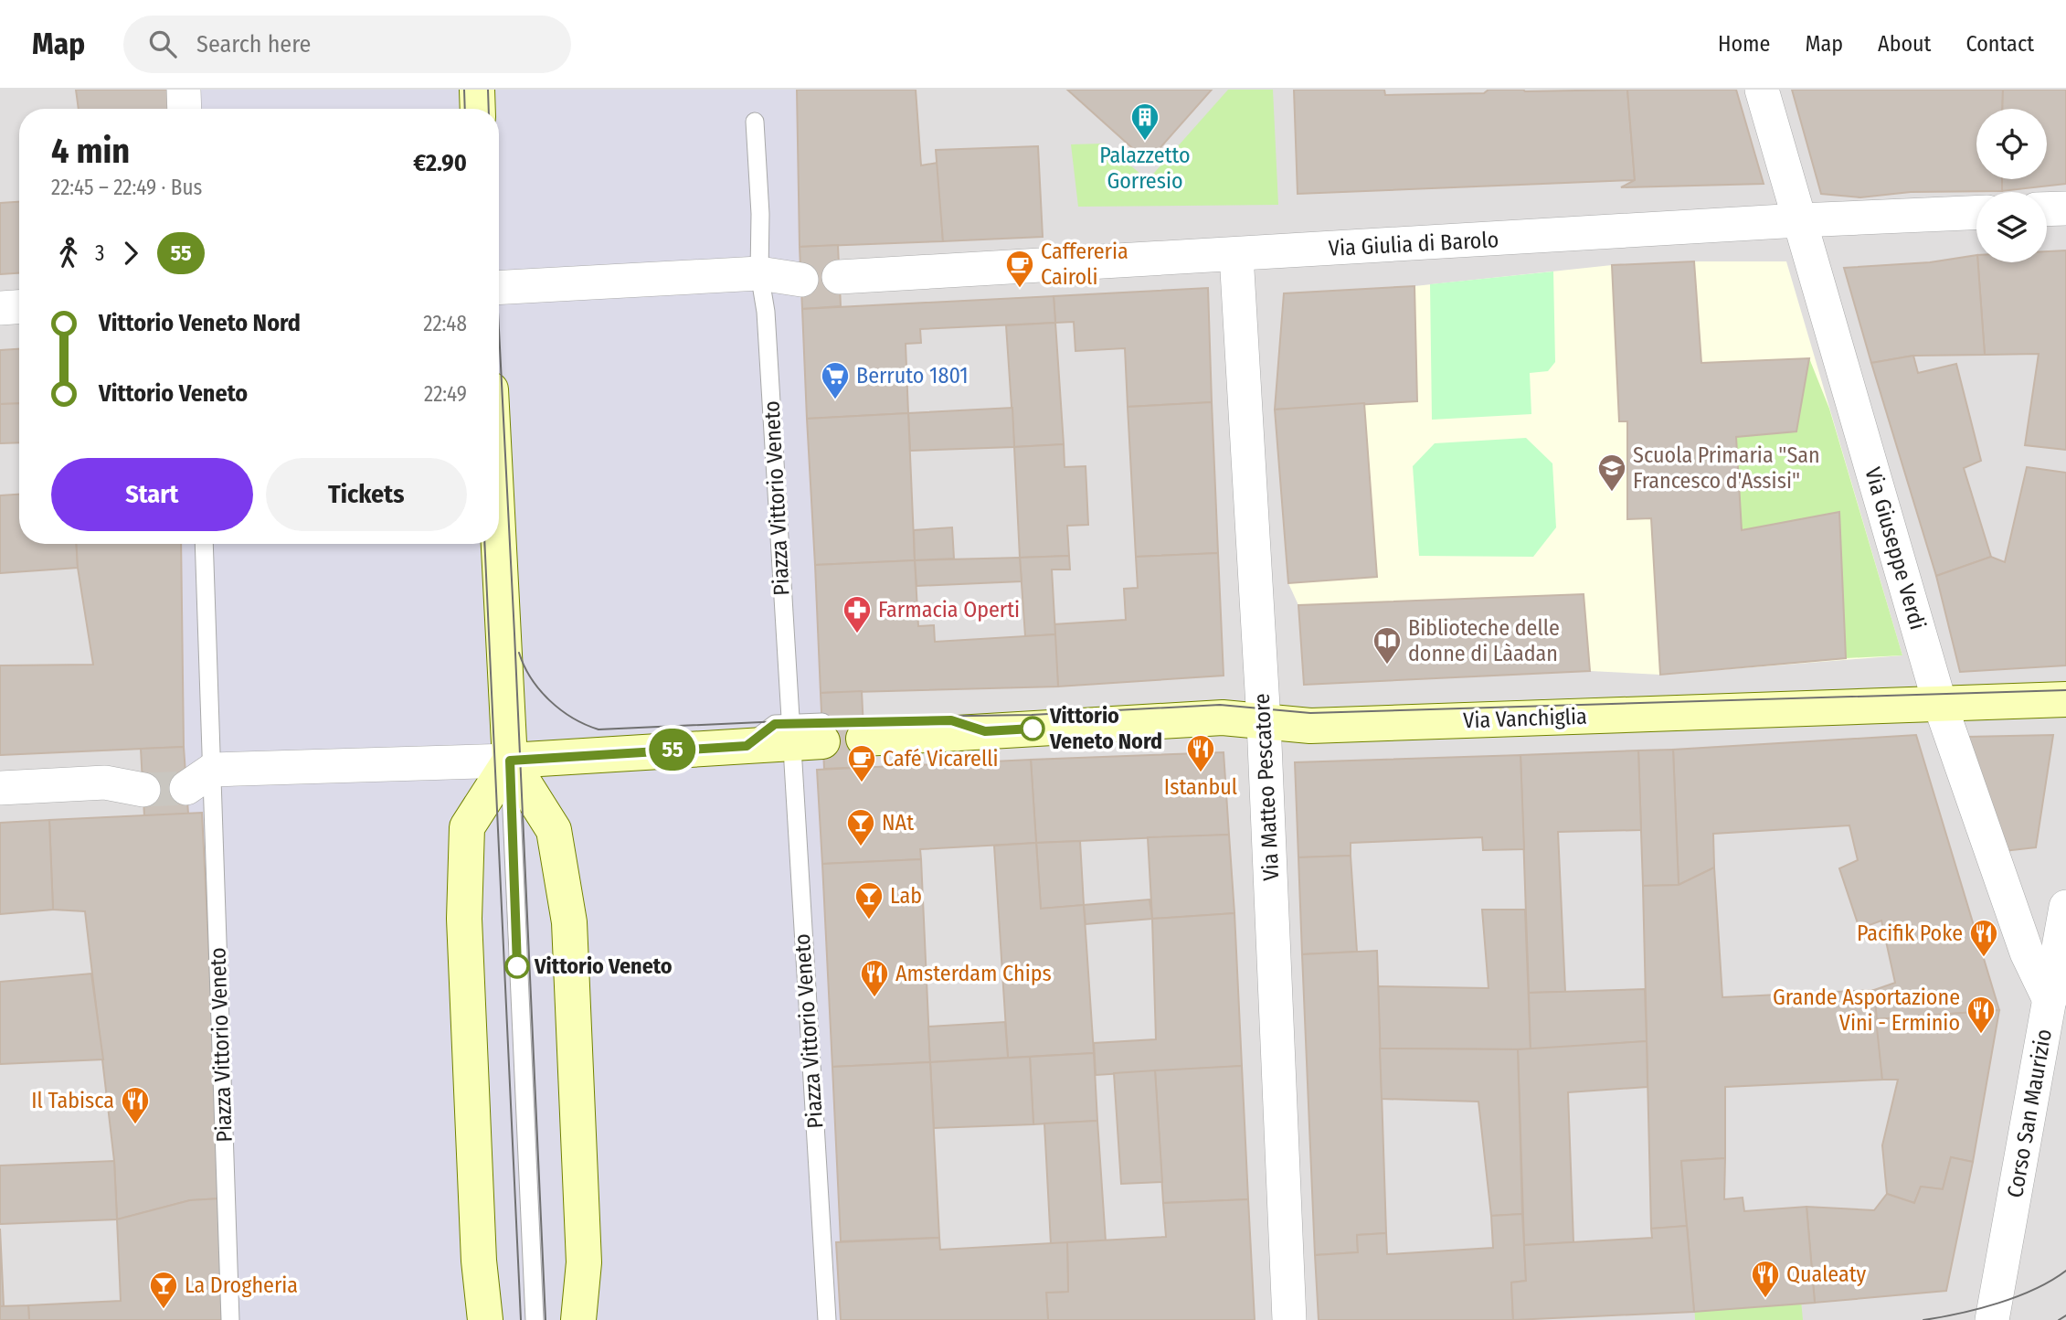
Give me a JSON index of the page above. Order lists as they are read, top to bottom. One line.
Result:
{"streets":{"street":["Via Giulia di Barolo","Via Giuseppe Verdi","Via Vanchiglia","Via Matteo Pescatore","Corso San Maurizio"],"lane":["Piazza Vittorio Veneto"]},"crossings":[["Via Giulia di Barolo","Via Giuseppe Verdi"],["Via Giulia di Barolo","Via Matteo Pescatore"],["Via Giuseppe Verdi","Via Vanchiglia"],["Via Giuseppe Verdi","Corso San Maurizio"],["Via Vanchiglia","Via Matteo Pescatore"]],"places":{"building":["Palazzetto Gorresio"],"cafe":["Caffereria Cairoli","Café Vicarelli"],"supermarket":["Berruto 1801"],"school or university":["Scuola Primaria \"San Francesco d'Assisi\""],"pharmacy":["Farmacia Operti"],"library":["Biblioteche delle donne di Làadan"],"other":["Vittorio Veneto Nord","Vittorio Veneto"],"restaurant":["Istanbul","Pacifik Poke","Amsterdam Chips","Grande Asportazione Vini - Erminio","Il Tabisca","Qualeaty"],"bar":["NAt","Lab","La Drogheria"]},"lines":["bus line 55"],"page":{"header":"Map","search":"Search here","nav":["Home","Map","About","Contact"],"on_map":"55","heading":["4 min","22:45 – 22:49 · Bus","€2.90"],"legs":["3","55"],"list":[{"name":"Vittorio Veneto Nord","value":"22:48"},{"name":"Vittorio Veneto","value":"22:49"}],"buttons":["Start","Tickets"]}}
